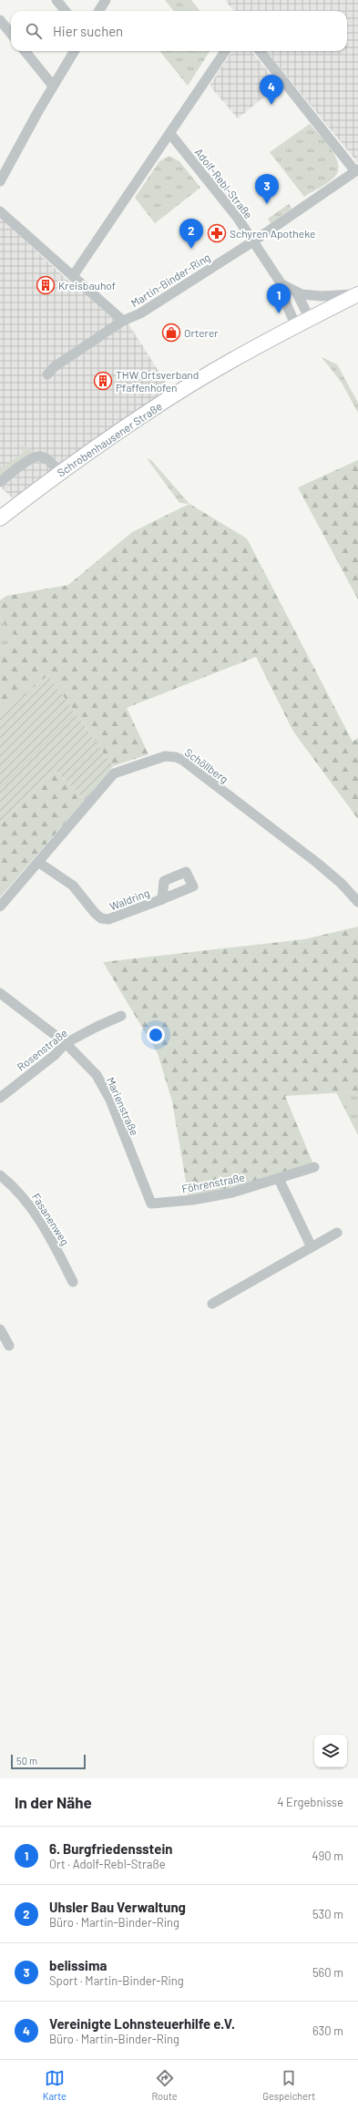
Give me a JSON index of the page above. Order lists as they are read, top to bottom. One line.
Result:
{"streets":{"main road":["Schrobenhausener Straße"],"street":["Adolf-Rebl-Straße","Martin-Binder-Ring","Schöllberg","Waldring","Rosenstraße","Marienstraße","Föhrenstraße","Fasanenweg"]},"crossings":[["Adolf-Rebl-Straße","Martin-Binder-Ring"],["Adolf-Rebl-Straße","Schrobenhausener Straße"],["Schöllberg","Waldring"],["Rosenstraße","Marienstraße"],["Marienstraße","Föhrenstraße"]],"places":{"pharmacy":["Schyren Apotheke"],"building":["Kreisbauhof","THW Ortsverband Pfaffenhofen"],"shop":["Orterer"]},"scale_bar":"50 m","page":{"search":"Hier suchen","pins":["4","3","2","1"],"scale":"50 m","heading":["In der Nähe","4 Ergebnisse"],"list":[{"mark":"1","name":"6. Burgfriedensstein","note":"Ort · Adolf-Rebl-Straße","value":"490 m"},{"mark":"2","name":"Uhsler Bau Verwaltung","note":"Büro · Martin-Binder-Ring","value":"530 m"},{"mark":"3","name":"belissima","note":"Sport · Martin-Binder-Ring","value":"560 m"},{"mark":"4","name":"Vereinigte Lohnsteuerhilfe e.V.","note":"Büro · Martin-Binder-Ring","value":"630 m"}],"nav":["Karte","Route","Gespeichert"]}}
